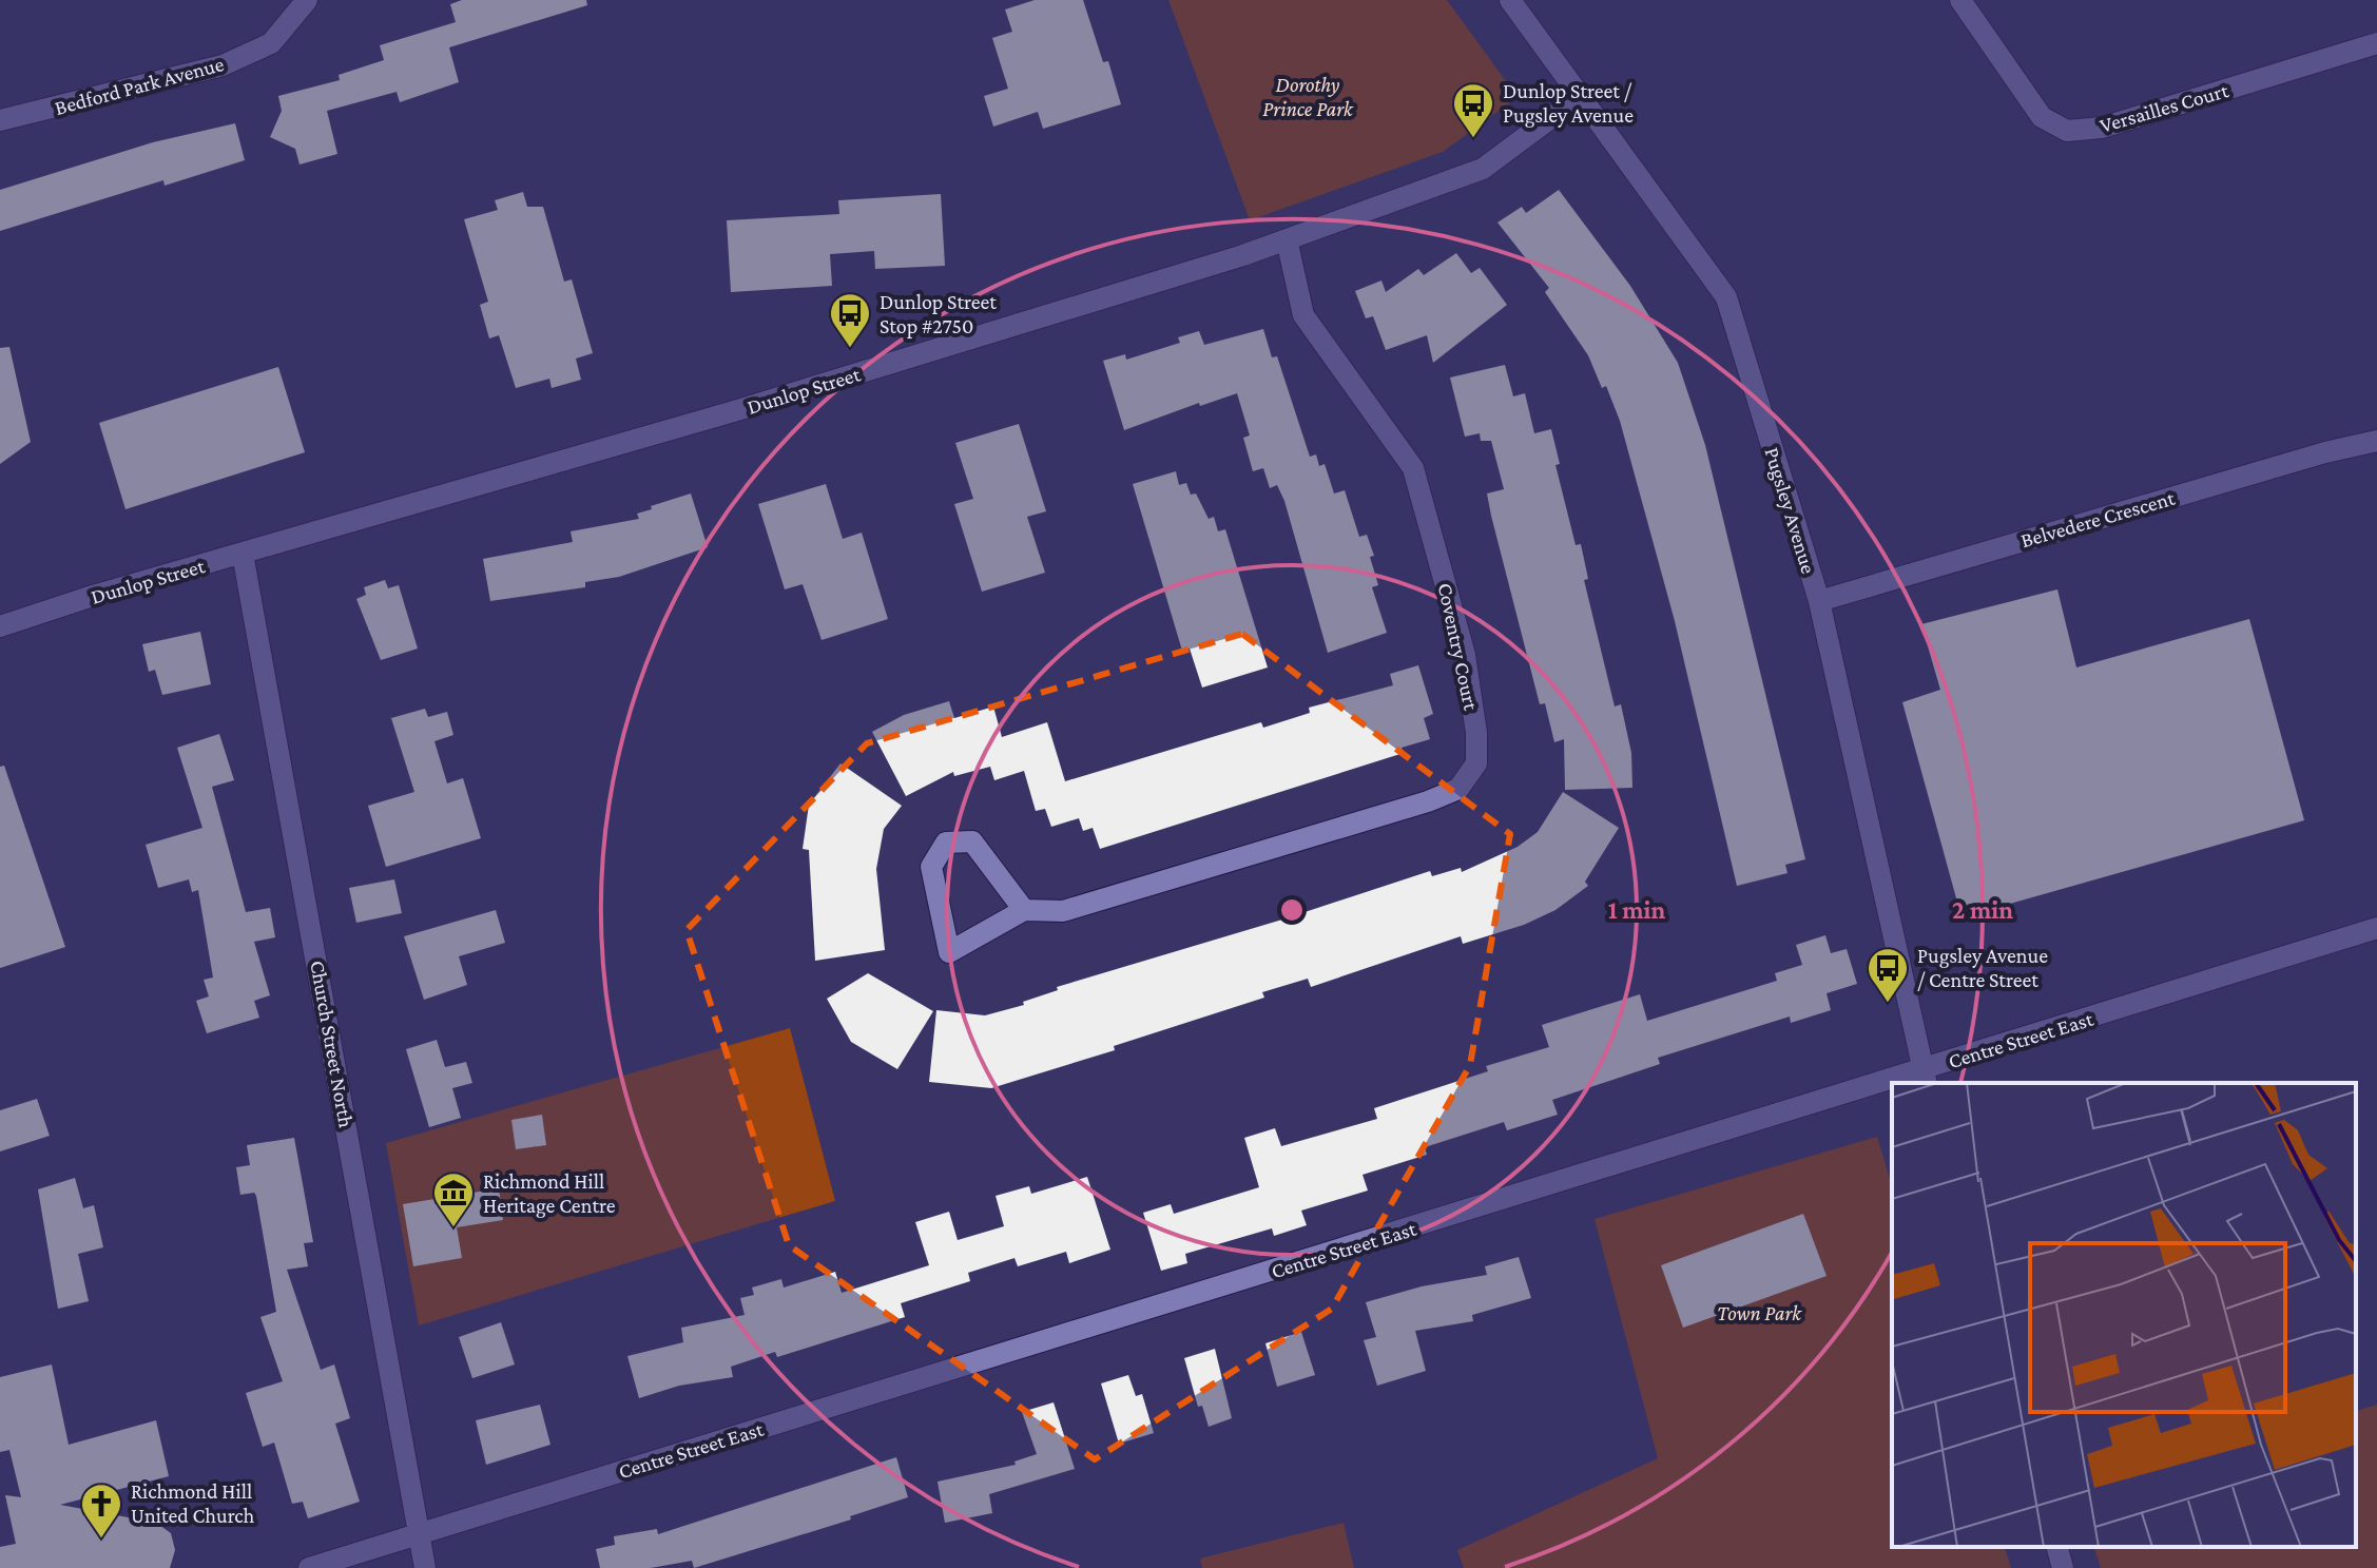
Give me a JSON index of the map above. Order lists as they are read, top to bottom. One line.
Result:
{"streets":{"street":["Bedford Park Avenue","Versailles Court","Dunlop Street","Pugsley Avenue","Belvedere Crescent","Coventry Court","Centre Street East","Church Street North"]},"crossings":[["Dunlop Street","Pugsley Avenue"],["Dunlop Street","Coventry Court"],["Dunlop Street","Church Street North"],["Pugsley Avenue","Belvedere Crescent"],["Pugsley Avenue","Centre Street East"],["Centre Street East","Church Street North"]],"parks":["Dorothy Prince Park","Town Park"],"places":{"bus stop":["Dunlop Street / Pugsley Avenue","Dunlop Street Stop #2750","Pugsley Avenue / Centre Street"],"museum":["Richmond Hill Heritage Centre"],"church":["Richmond Hill United Church"]},"rings":["1 min","2 min"]}
